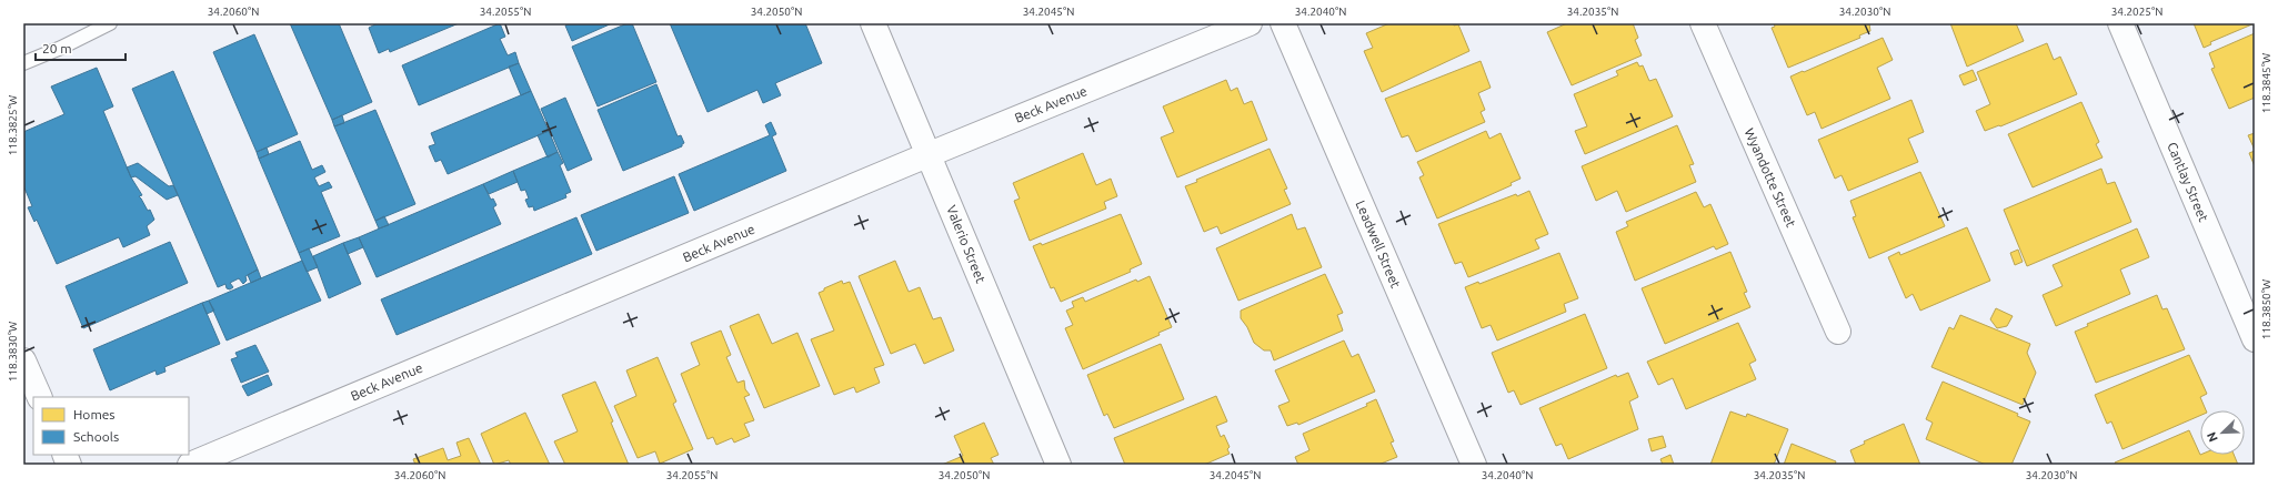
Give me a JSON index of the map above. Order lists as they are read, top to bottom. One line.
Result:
{"streets":{"street":["Beck Avenue","Wyandotte Street","Cantlay Street","Valerio Street","Leadwell Street"]},"crossings":[["Beck Avenue","Valerio Street"]],"legend":["Homes","Schools"],"scale_bar":"20 m","north":"bottom left","coordinates":["34.2060°N","34.2055°N","34.2050°N","34.2045°N","34.2040°N","34.2035°N","34.2030°N","34.2025°N","118.3845°W","118.3825°W","118.3850°W","118.3830°W"]}
